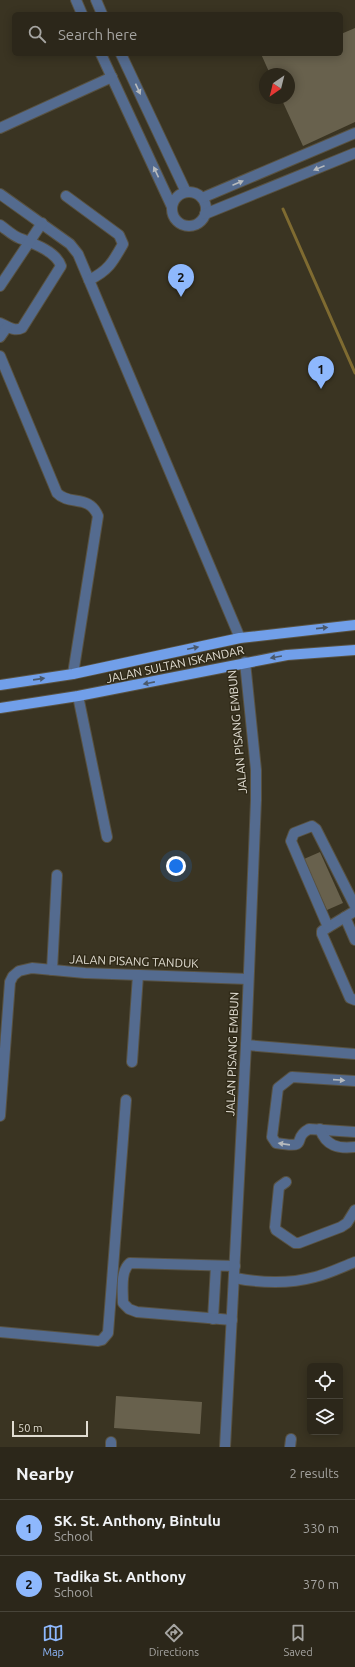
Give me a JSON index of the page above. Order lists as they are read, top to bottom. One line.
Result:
{"streets":{"main road":["JALAN SULTAN ISKANDAR"],"street":["JALAN PISANG EMBUN","JALAN PISANG TANDUK"]},"crossings":[["JALAN SULTAN ISKANDAR","JALAN PISANG EMBUN"],["JALAN PISANG EMBUN","JALAN PISANG TANDUK"]],"scale_bar":"50 m","north":"bottom left","page":{"search":"Search here","pins":["2","1"],"scale":"50 m","heading":["Nearby","2 results"],"list":[{"mark":"1","name":"SK. St. Anthony, Bintulu","note":"School","value":"330 m"},{"mark":"2","name":"Tadika St. Anthony","note":"School","value":"370 m"}],"nav":["Map","Directions","Saved"]}}
